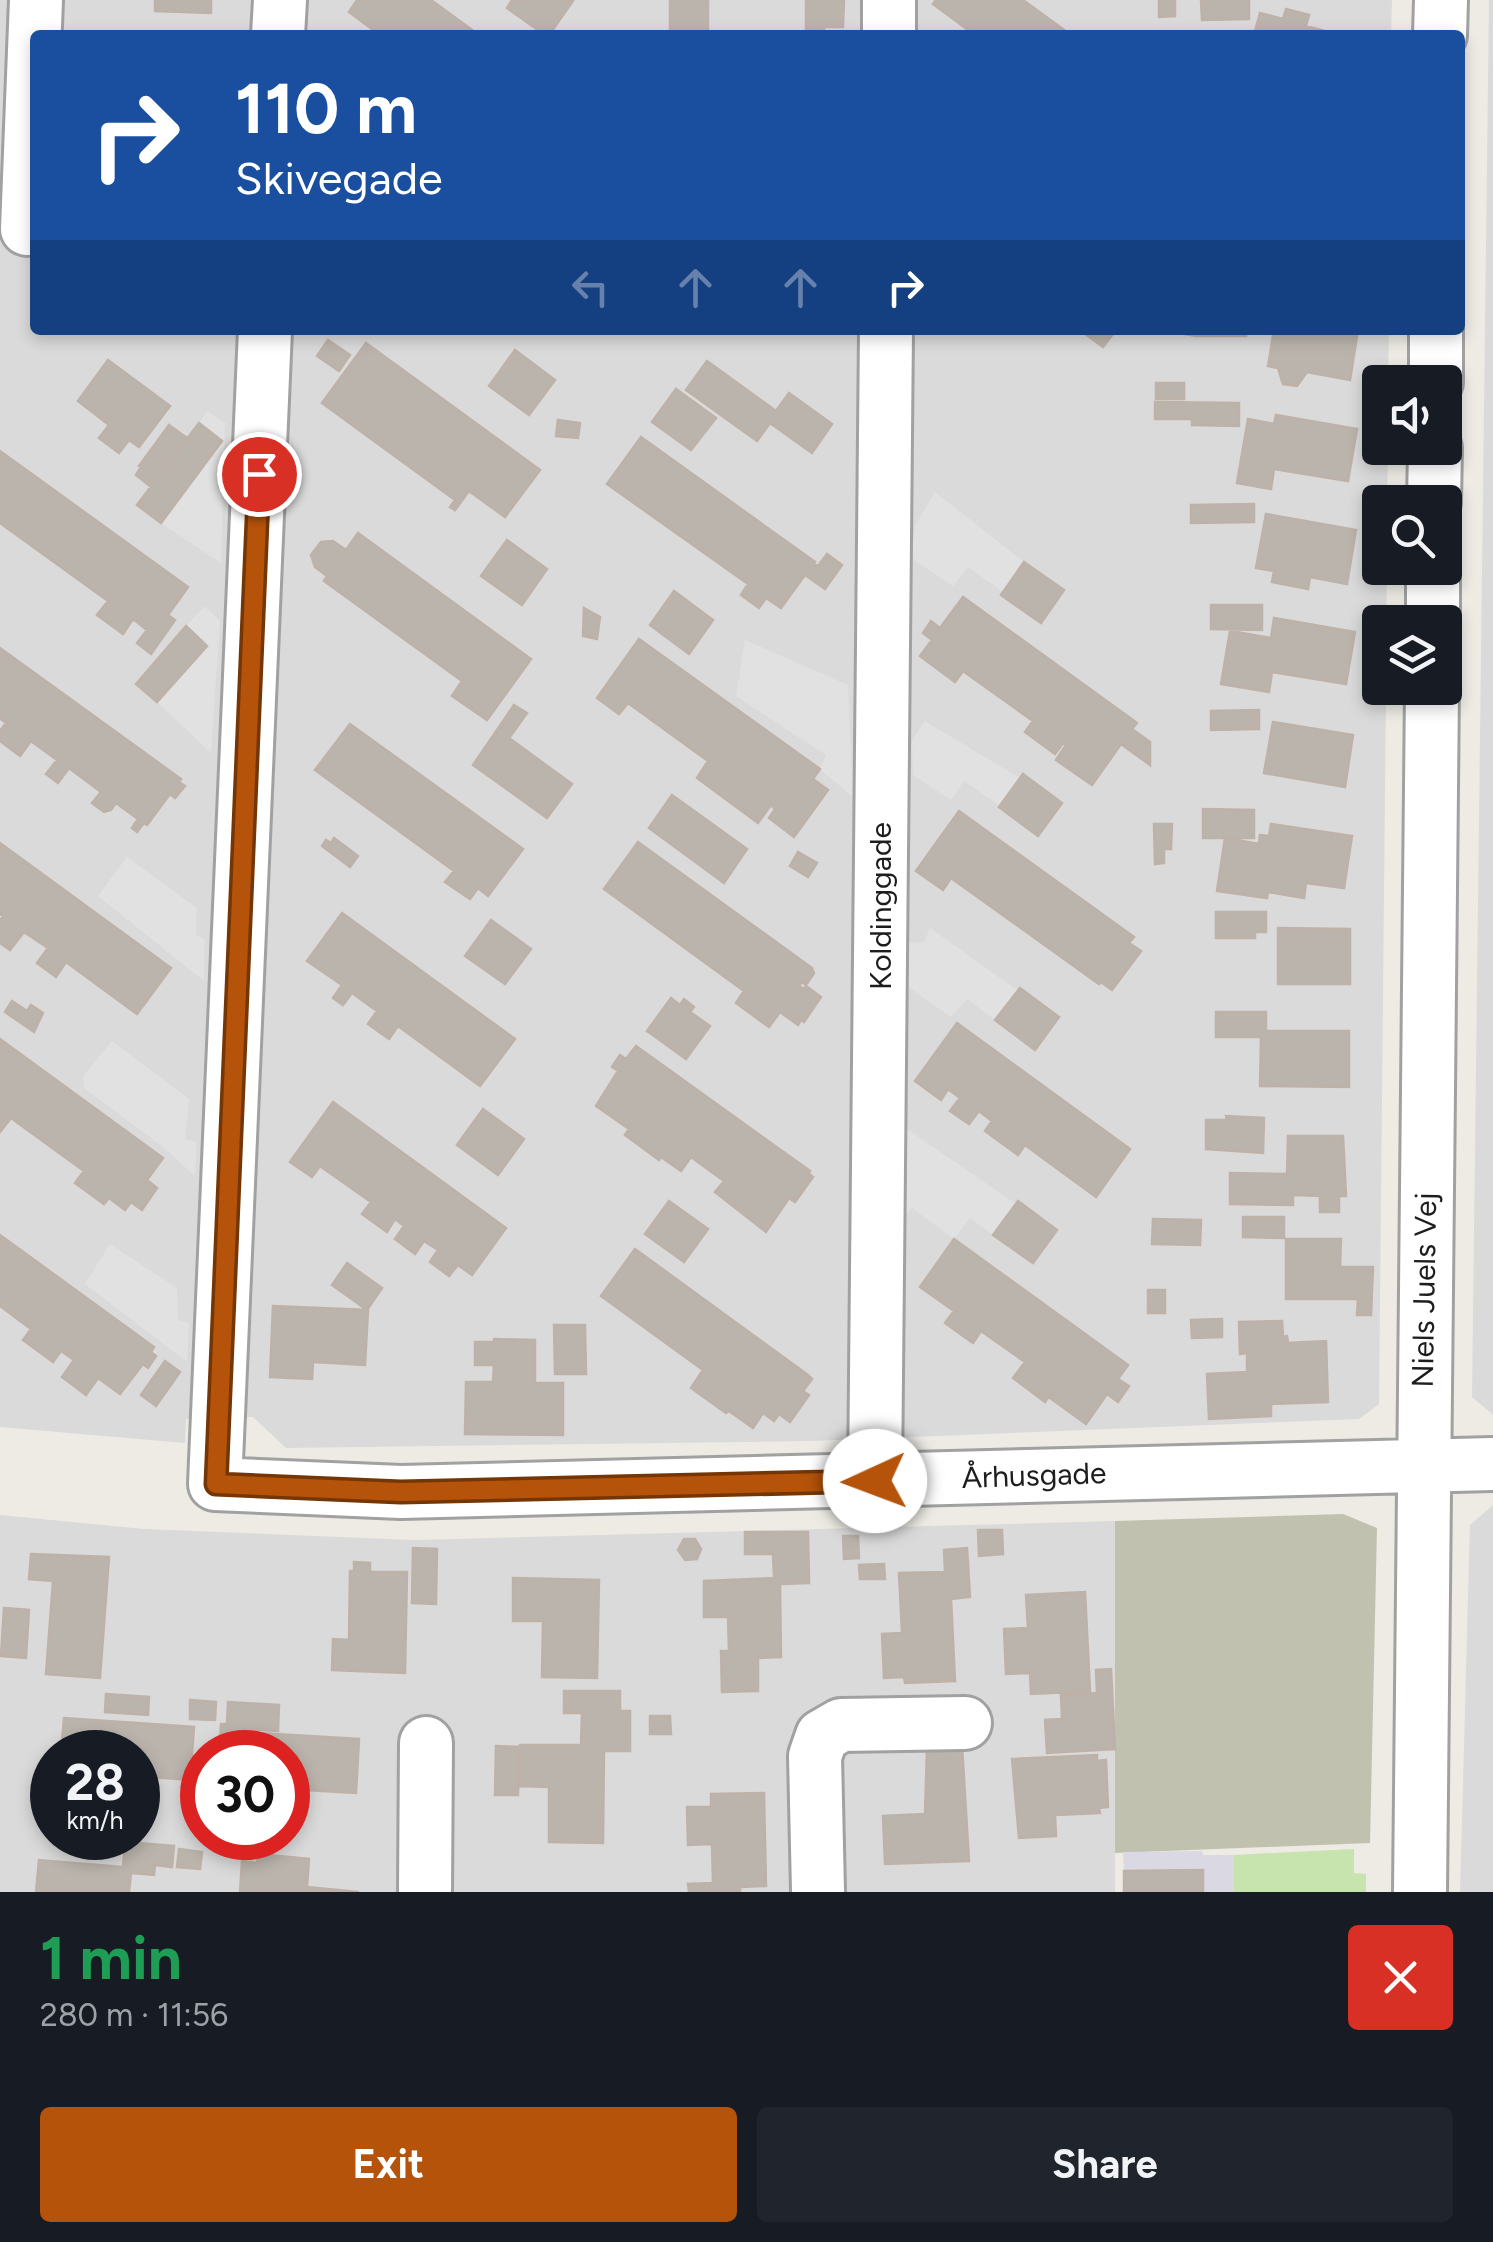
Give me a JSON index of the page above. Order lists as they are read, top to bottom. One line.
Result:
{"streets":{"street":["Koldinggade","Niels Juels Vej","Århusgade"]},"crossings":[["Koldinggade","Århusgade"],["Niels Juels Vej","Århusgade"]],"page":{"turn":["110 m","Skivegade"],"speed":"28 km/h","limit":"30","heading":["1 min","280 m · 11:56"],"buttons":["Exit","Share"]}}
